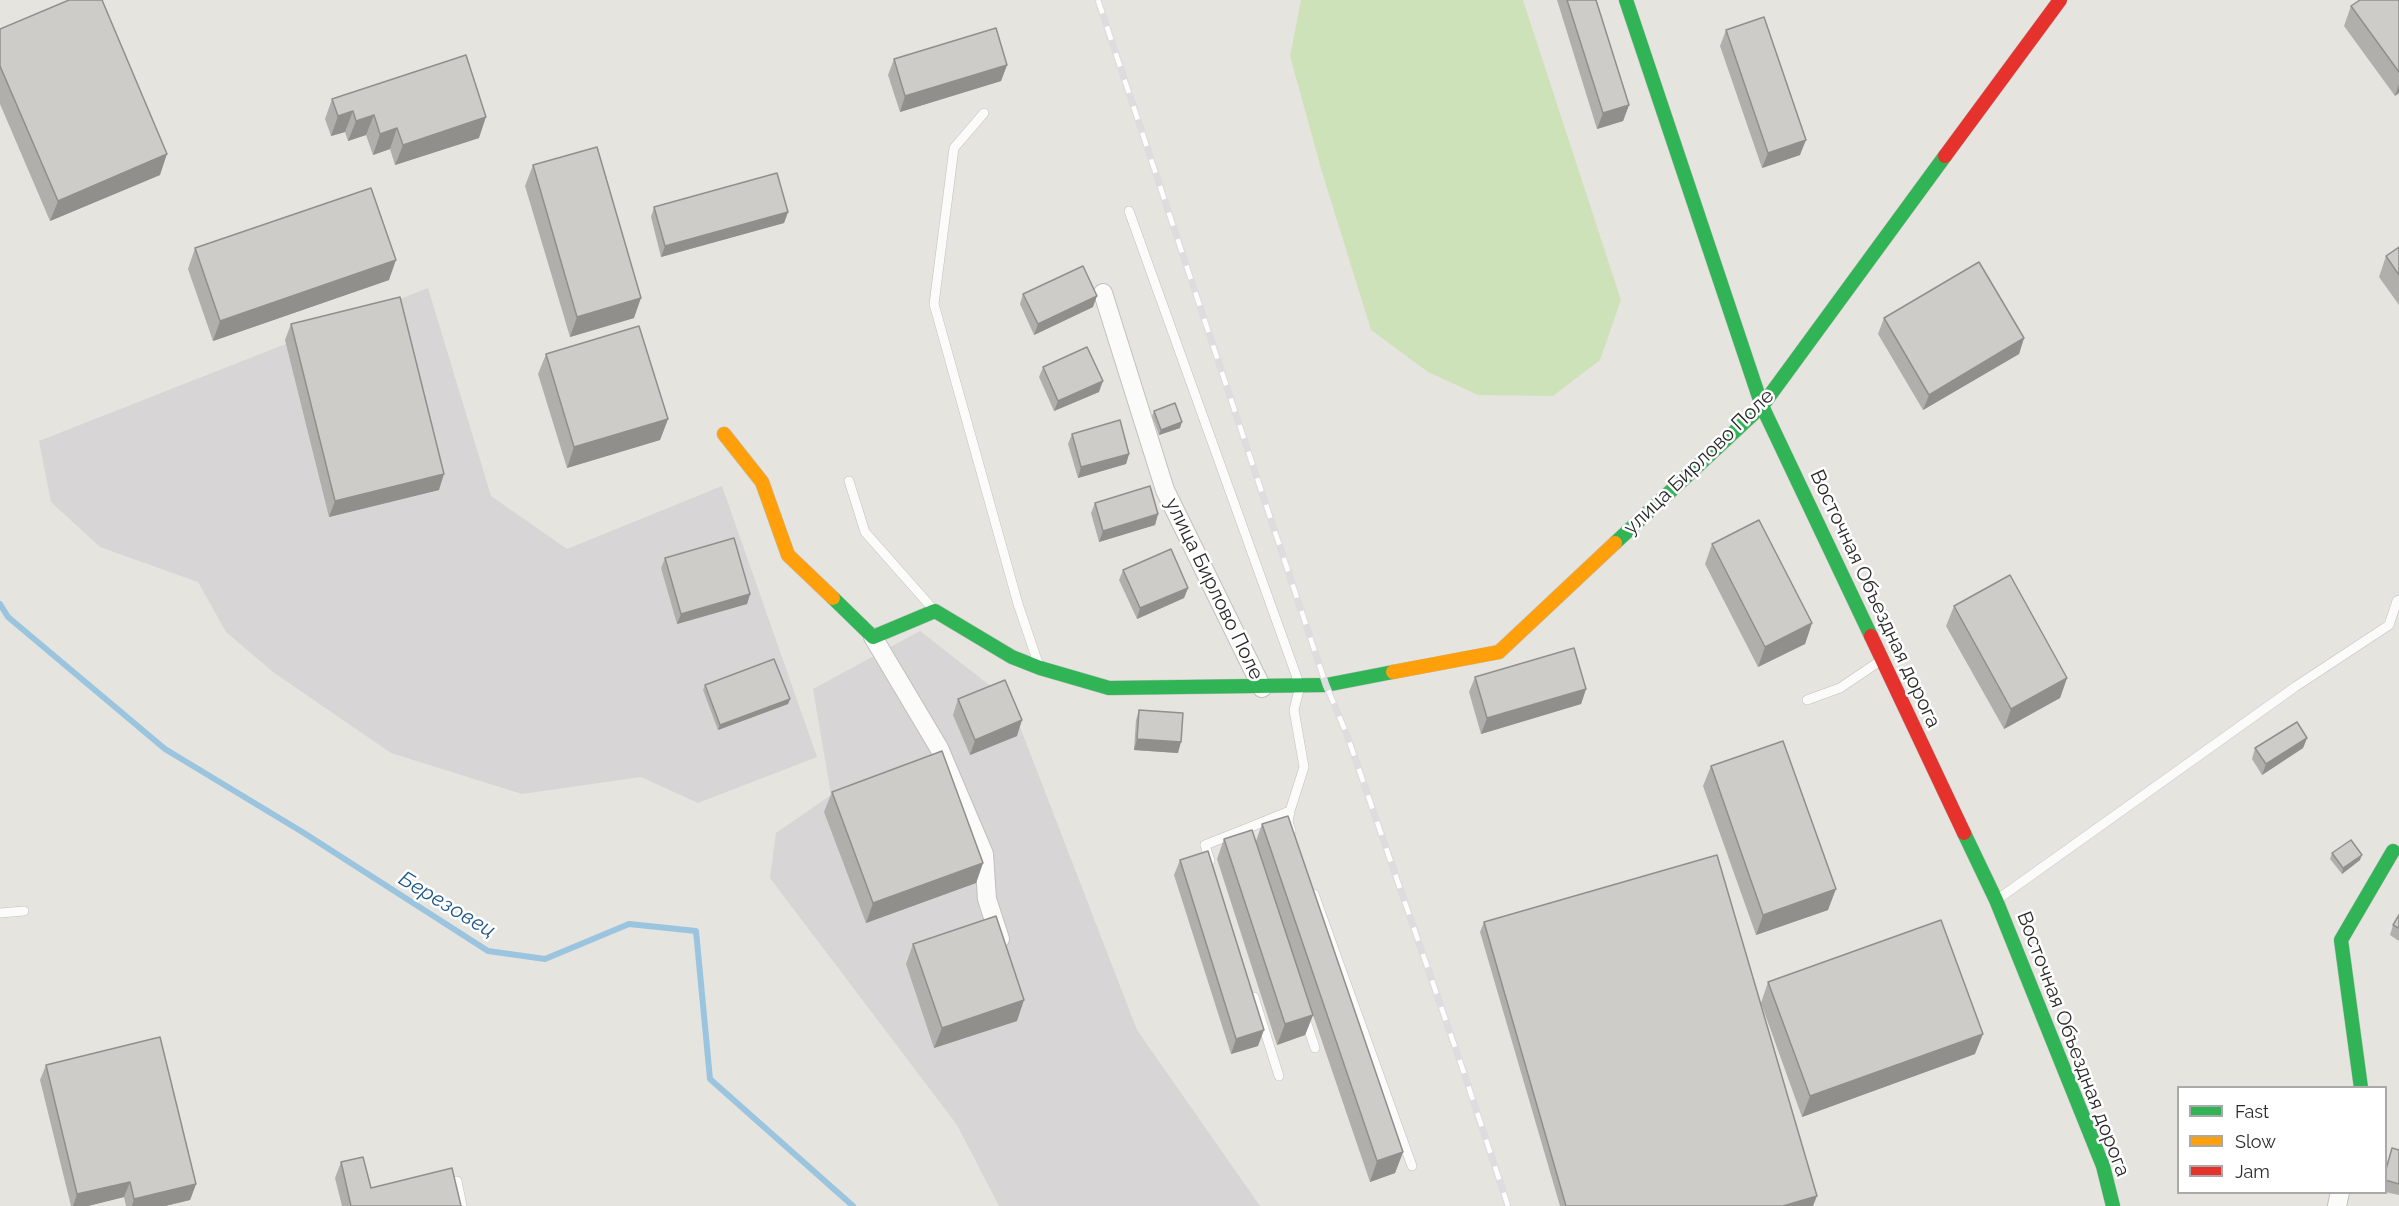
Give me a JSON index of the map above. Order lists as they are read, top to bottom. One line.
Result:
{"streets":{"street":["улица Бирлово Поле","Восточная Объездная дорога"]},"crossings":[["улица Бирлово Поле","Восточная Объездная дорога"]],"water":["Березовец"],"legend":["Fast","Slow","Jam"]}
